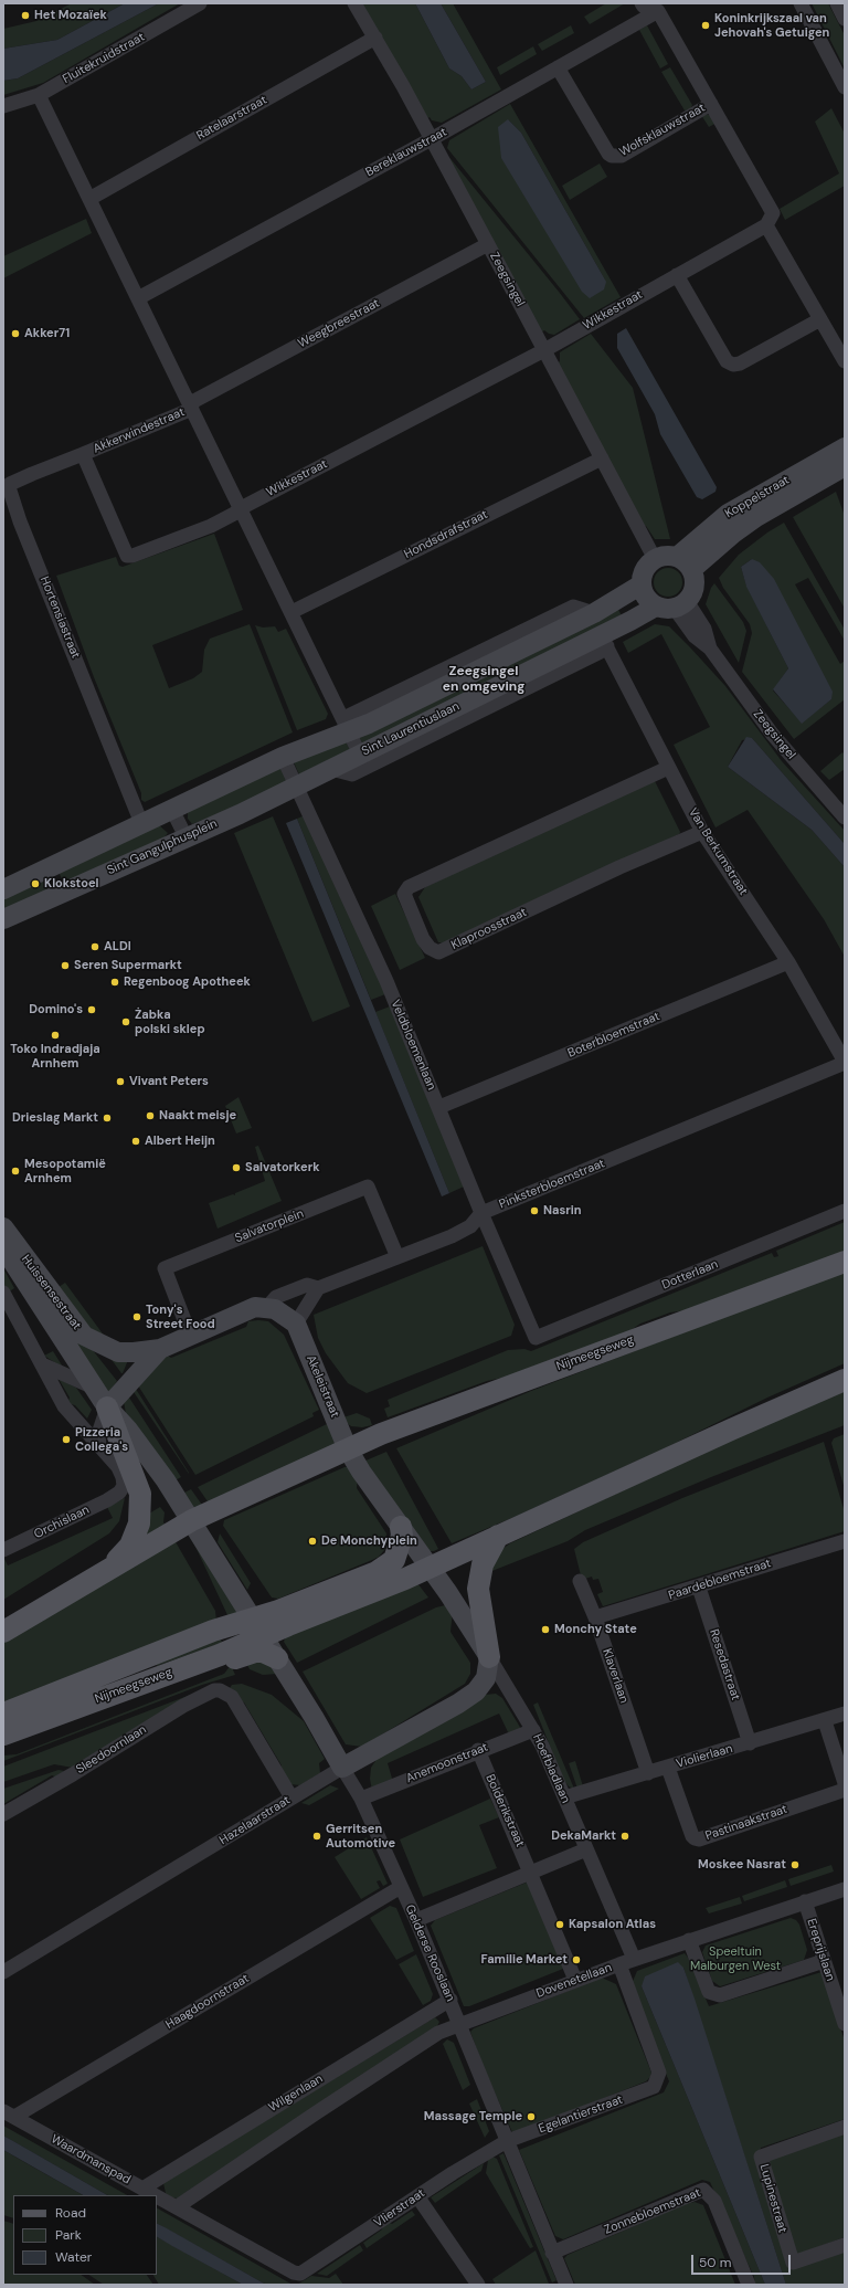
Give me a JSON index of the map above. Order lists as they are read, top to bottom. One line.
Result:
{"streets":{"main road":["Nijmeegseweg"],"street":["Fluitekruidstraat","Ratelaarstraat","Wolfsklauwstraat","Bereklauwstraat","Zeegsingel","Wikkestraat","Weegbreestraat","Akkerwindestraat","Koppelstraat","Hondsdrafstraat","Hortensiastraat","Sint Laurentiuslaan","Sint Gangulphusplein","Van Berkumstraat","Klaproosstraat","Boterbloemstraat","Veldbloemenlaan","Pinksterbloemstraat","Salvatorplein","Dotterlaan","Huissensestraat","Akeleistraat","Orchislaan","Paardebloemstraat","Resedastraat","Klaverlaan","Sleedoornlaan","Violierlaan","Anemoonstraat","Hoefbladlaan","Bolderikstraat","Hazelaarstraat","Pastinaakstraat","Ereprijslaan","Gelderse Rooslaan","Dovenetellaan","Haagdoornstraat","Wilgenlaan","Egelantierstraat","Waardmanspad","Lupinestraat","Vlierstraat","Zonnebloemstraat"]},"crossings":[["Fluitekruidstraat","Akkerwindestraat"],["Ratelaarstraat","Zeegsingel"],["Ratelaarstraat","Akkerwindestraat"],["Wolfsklauwstraat","Bereklauwstraat"],["Bereklauwstraat","Zeegsingel"],["Bereklauwstraat","Akkerwindestraat"],["Zeegsingel","Wikkestraat"],["Zeegsingel","Weegbreestraat"],["Zeegsingel","Koppelstraat"],["Zeegsingel","Hondsdrafstraat"],["Zeegsingel","Sint Laurentiuslaan"],["Wikkestraat","Akkerwindestraat"],["Weegbreestraat","Akkerwindestraat"],["Akkerwindestraat","Hondsdrafstraat"],["Akkerwindestraat","Hortensiastraat"],["Akkerwindestraat","Sint Laurentiuslaan"],["Koppelstraat","Sint Laurentiuslaan"],["Sint Laurentiuslaan","Sint Gangulphusplein"],["Sint Laurentiuslaan","Van Berkumstraat"],["Sint Laurentiuslaan","Veldbloemenlaan"],["Sint Gangulphusplein","Veldbloemenlaan"],["Van Berkumstraat","Klaproosstraat"],["Van Berkumstraat","Boterbloemstraat"],["Van Berkumstraat","Pinksterbloemstraat"],["Boterbloemstraat","Veldbloemenlaan"],["Veldbloemenlaan","Pinksterbloemstraat"],["Veldbloemenlaan","Dotterlaan"],["Pinksterbloemstraat","Salvatorplein"],["Pinksterbloemstraat","Huissensestraat"],["Nijmeegseweg","Akeleistraat"],["Nijmeegseweg","Gelderse Rooslaan"],["Paardebloemstraat","Resedastraat"],["Paardebloemstraat","Klaverlaan"],["Resedastraat","Violierlaan"],["Klaverlaan","Violierlaan"],["Sleedoornlaan","Hazelaarstraat"],["Violierlaan","Hoefbladlaan"],["Violierlaan","Pastinaakstraat"],["Anemoonstraat","Hoefbladlaan"],["Anemoonstraat","Bolderikstraat"],["Anemoonstraat","Gelderse Rooslaan"],["Hoefbladlaan","Hazelaarstraat"],["Hoefbladlaan","Dovenetellaan"],["Bolderikstraat","Dovenetellaan"],["Hazelaarstraat","Gelderse Rooslaan"],["Ereprijslaan","Dovenetellaan"],["Gelderse Rooslaan","Dovenetellaan"],["Gelderse Rooslaan","Haagdoornstraat"],["Gelderse Rooslaan","Wilgenlaan"],["Gelderse Rooslaan","Egelantierstraat"],["Gelderse Rooslaan","Vlierstraat"],["Gelderse Rooslaan","Zonnebloemstraat"],["Dovenetellaan","Egelantierstraat"],["Haagdoornstraat","Waardmanspad"],["Wilgenlaan","Waardmanspad"],["Egelantierstraat","Vlierstraat"],["Waardmanspad","Vlierstraat"]],"districts":["Zeegsingel en omgeving"],"parks":["Speeltuin Malburgen West"],"places":["Het Mozaïek","Koninkrijkszaal van Jehovah's Getuigen","Akker71","Klokstoel","ALDI","Seren Supermarkt","Regenboog Apotheek","Domino's","Żabka polski sklep","Toko Indradjaja Arnhem","Vivant Peters","Naakt meisje","Drieslag Markt","Albert Heijn","Salvatorkerk","Mesopotamië Arnhem","Nasrin","Tony's Street Food","Pizzeria Collega's","De Monchyplein","Monchy State","Gerritsen Automotive","DekaMarkt","Moskee Nasrat","Kapsalon Atlas","Familie Market","Massage Temple"],"legend":["Road","Park","Water"],"scale_bar":"50 m"}
